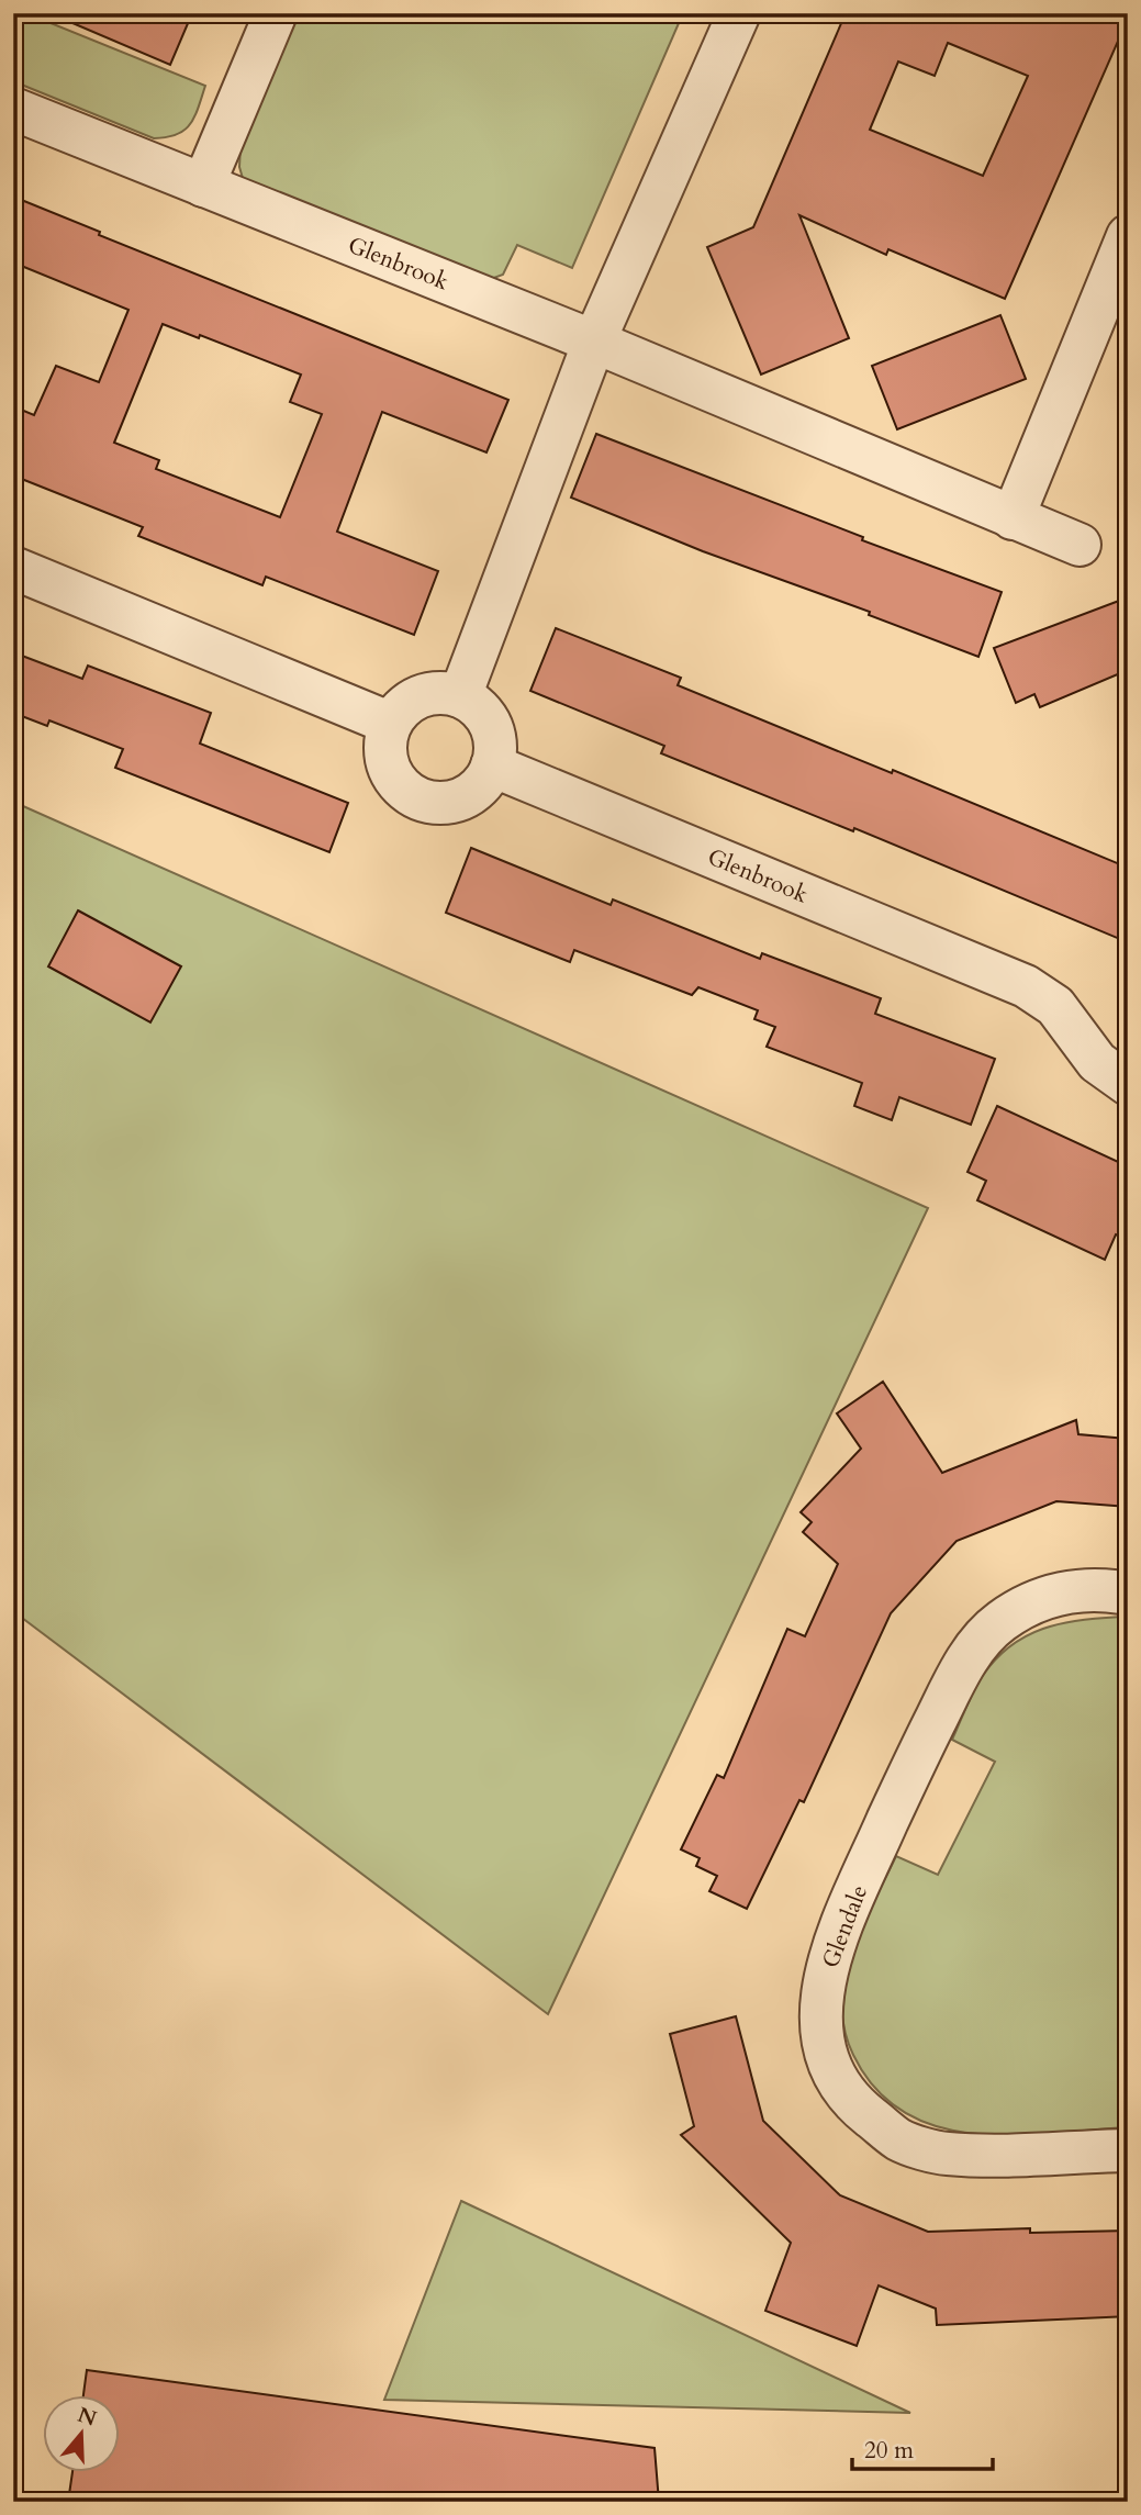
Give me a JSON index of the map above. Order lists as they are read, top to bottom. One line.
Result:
{"streets":{"street":["Glenbrook","Glendale"]},"scale_bar":"20 m","north":"top"}
